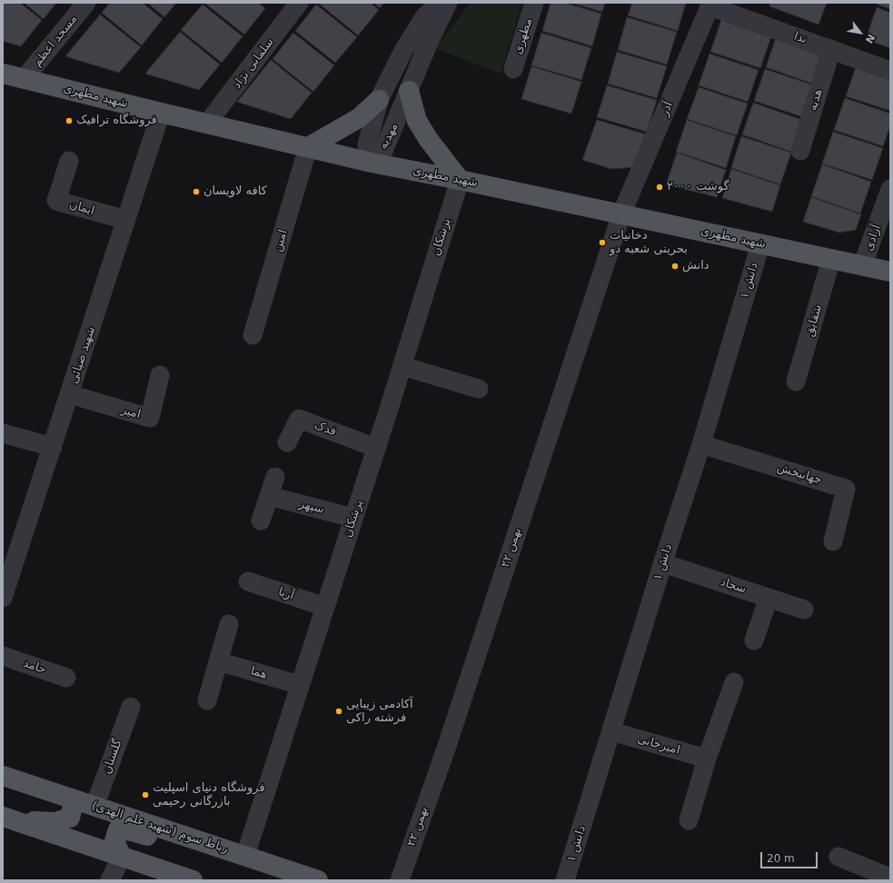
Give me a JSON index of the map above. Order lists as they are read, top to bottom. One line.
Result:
{"streets":{"main road":["شهید مطهری","رباط سوم (شهید علم الهدی)"],"street":["مطهری","ندا","مسجد اعظم","سلمانی نژاد","هدیه","آذر","مهدیه","ایمان","پزشکان","آزادی","امین","دانش ۱","شقایق","شهید ضیائی","امیر","فدک","جهانبخش","سپهر","۲۲ بهمن","سجاد","آریا","حامد","هما","امیرخانی","گلستان"]},"crossings":[["ندا","هدیه"],["ندا","آذر"],["مسجد اعظم","شهید مطهری"],["سلمانی نژاد","شهید مطهری"],["شهید مطهری","آذر"],["شهید مطهری","مهدیه"],["شهید مطهری","پزشکان"],["شهید مطهری","آزادی"],["شهید مطهری","امین"],["شهید مطهری","دانش ۱"],["شهید مطهری","شقایق"],["شهید مطهری","شهید ضیائی"],["شهید مطهری","۲۲ بهمن"],["آذر","۲۲ بهمن"],["ایمان","شهید ضیائی"],["پزشکان","فدک"],["پزشکان","سپهر"],["پزشکان","آریا"],["پزشکان","هما"],["پزشکان","رباط سوم (شهید علم الهدی)"],["دانش ۱","جهانبخش"],["دانش ۱","سجاد"],["دانش ۱","امیرخانی"],["شهید ضیائی","امیر"],["گلستان","رباط سوم (شهید علم الهدی)"]],"places":["فروشگاه ترافیک","گوشت ۲۰۰۰","کافه لاویسان","دخانیات بحرینی شعبه دو","دانش","آکادمی زیبایی فرشته راکی","فروشگاه دنیای اسپلیت بازرگانی رحیمی"],"scale_bar":"20 m","north":"bottom right"}
